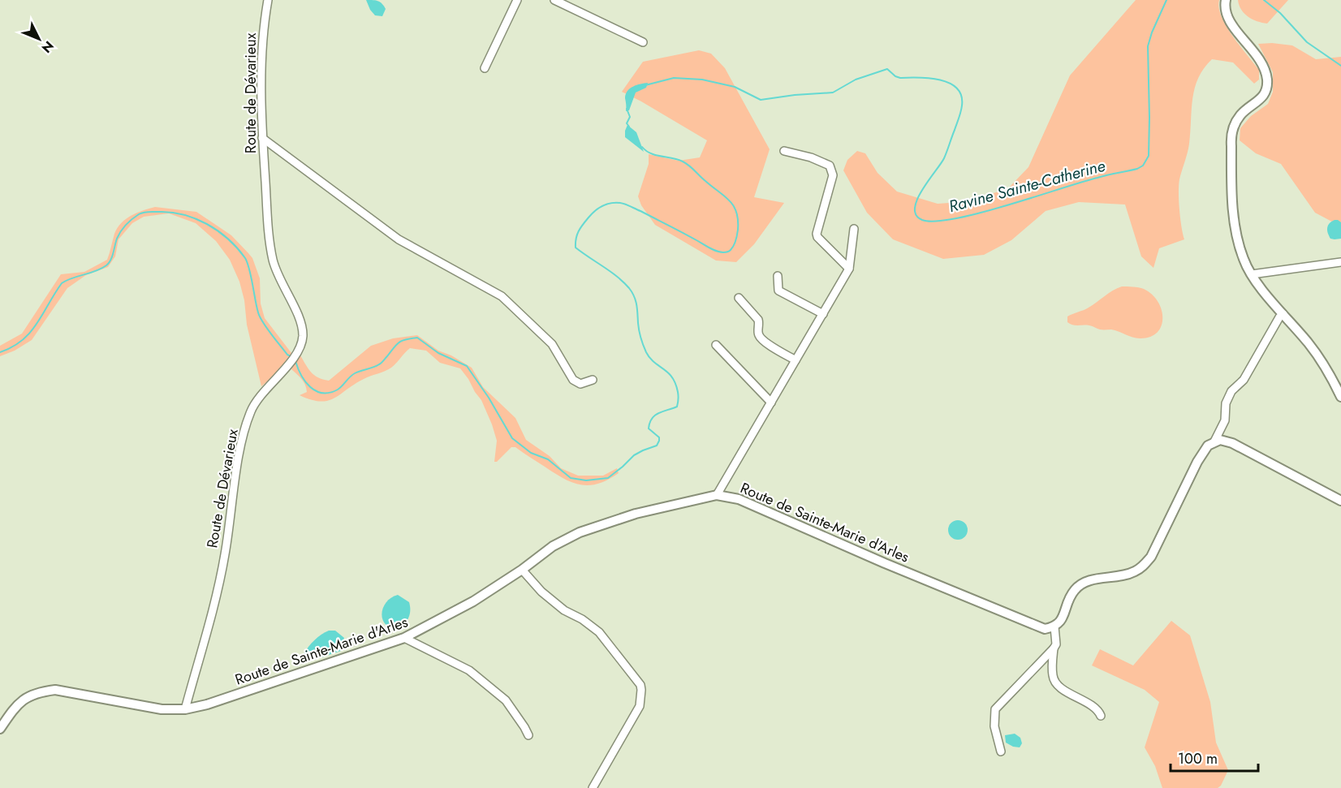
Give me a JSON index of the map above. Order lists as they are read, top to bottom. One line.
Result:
{"streets":{"main road":["Route de Sainte-Marie d'Arles"],"street":["Route de Dévarieux"]},"crossings":[["Route de Dévarieux","Route de Sainte-Marie d'Arles"]],"water":["Ravine Sainte-Catherine"],"scale_bar":"100 m","north":"bottom right"}
